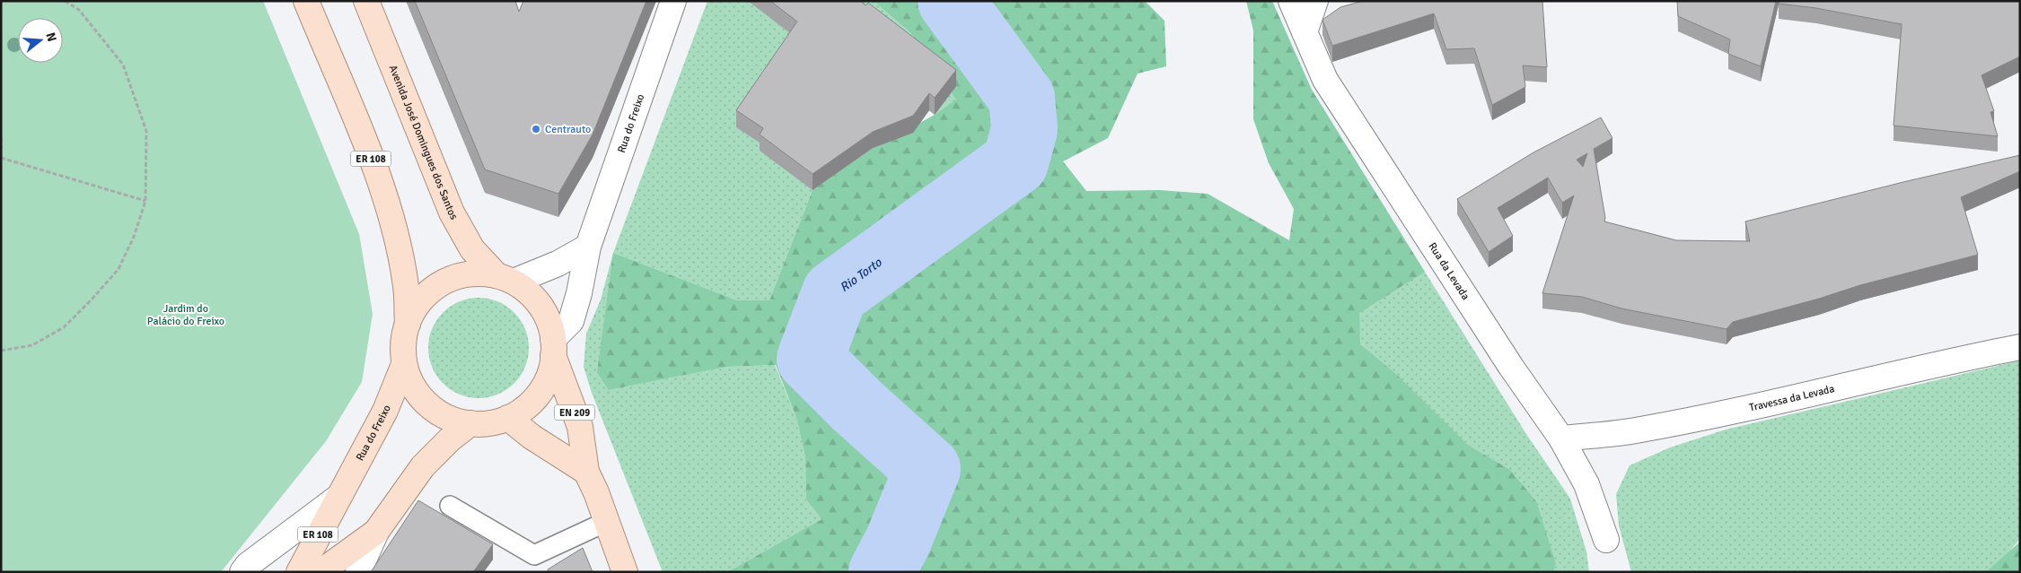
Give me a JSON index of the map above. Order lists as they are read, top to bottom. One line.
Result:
{"streets":{"main road":["Rua do Freixo","Avenida José Domingues dos Santos","ER 108","EN 209"],"street":["Rua da Levada","Travessa da Levada"]},"crossings":[["Rua do Freixo","Avenida José Domingues dos Santos"],["Rua do Freixo","ER 108"],["Rua do Freixo","EN 209"],["Avenida José Domingues dos Santos","ER 108"],["Avenida José Domingues dos Santos","EN 209"],["ER 108","EN 209"],["Rua da Levada","Travessa da Levada"]],"water":["Rio Torto"],"parks":["Jardim do Palácio do Freixo"],"places":["Centrauto"],"north":"right"}
